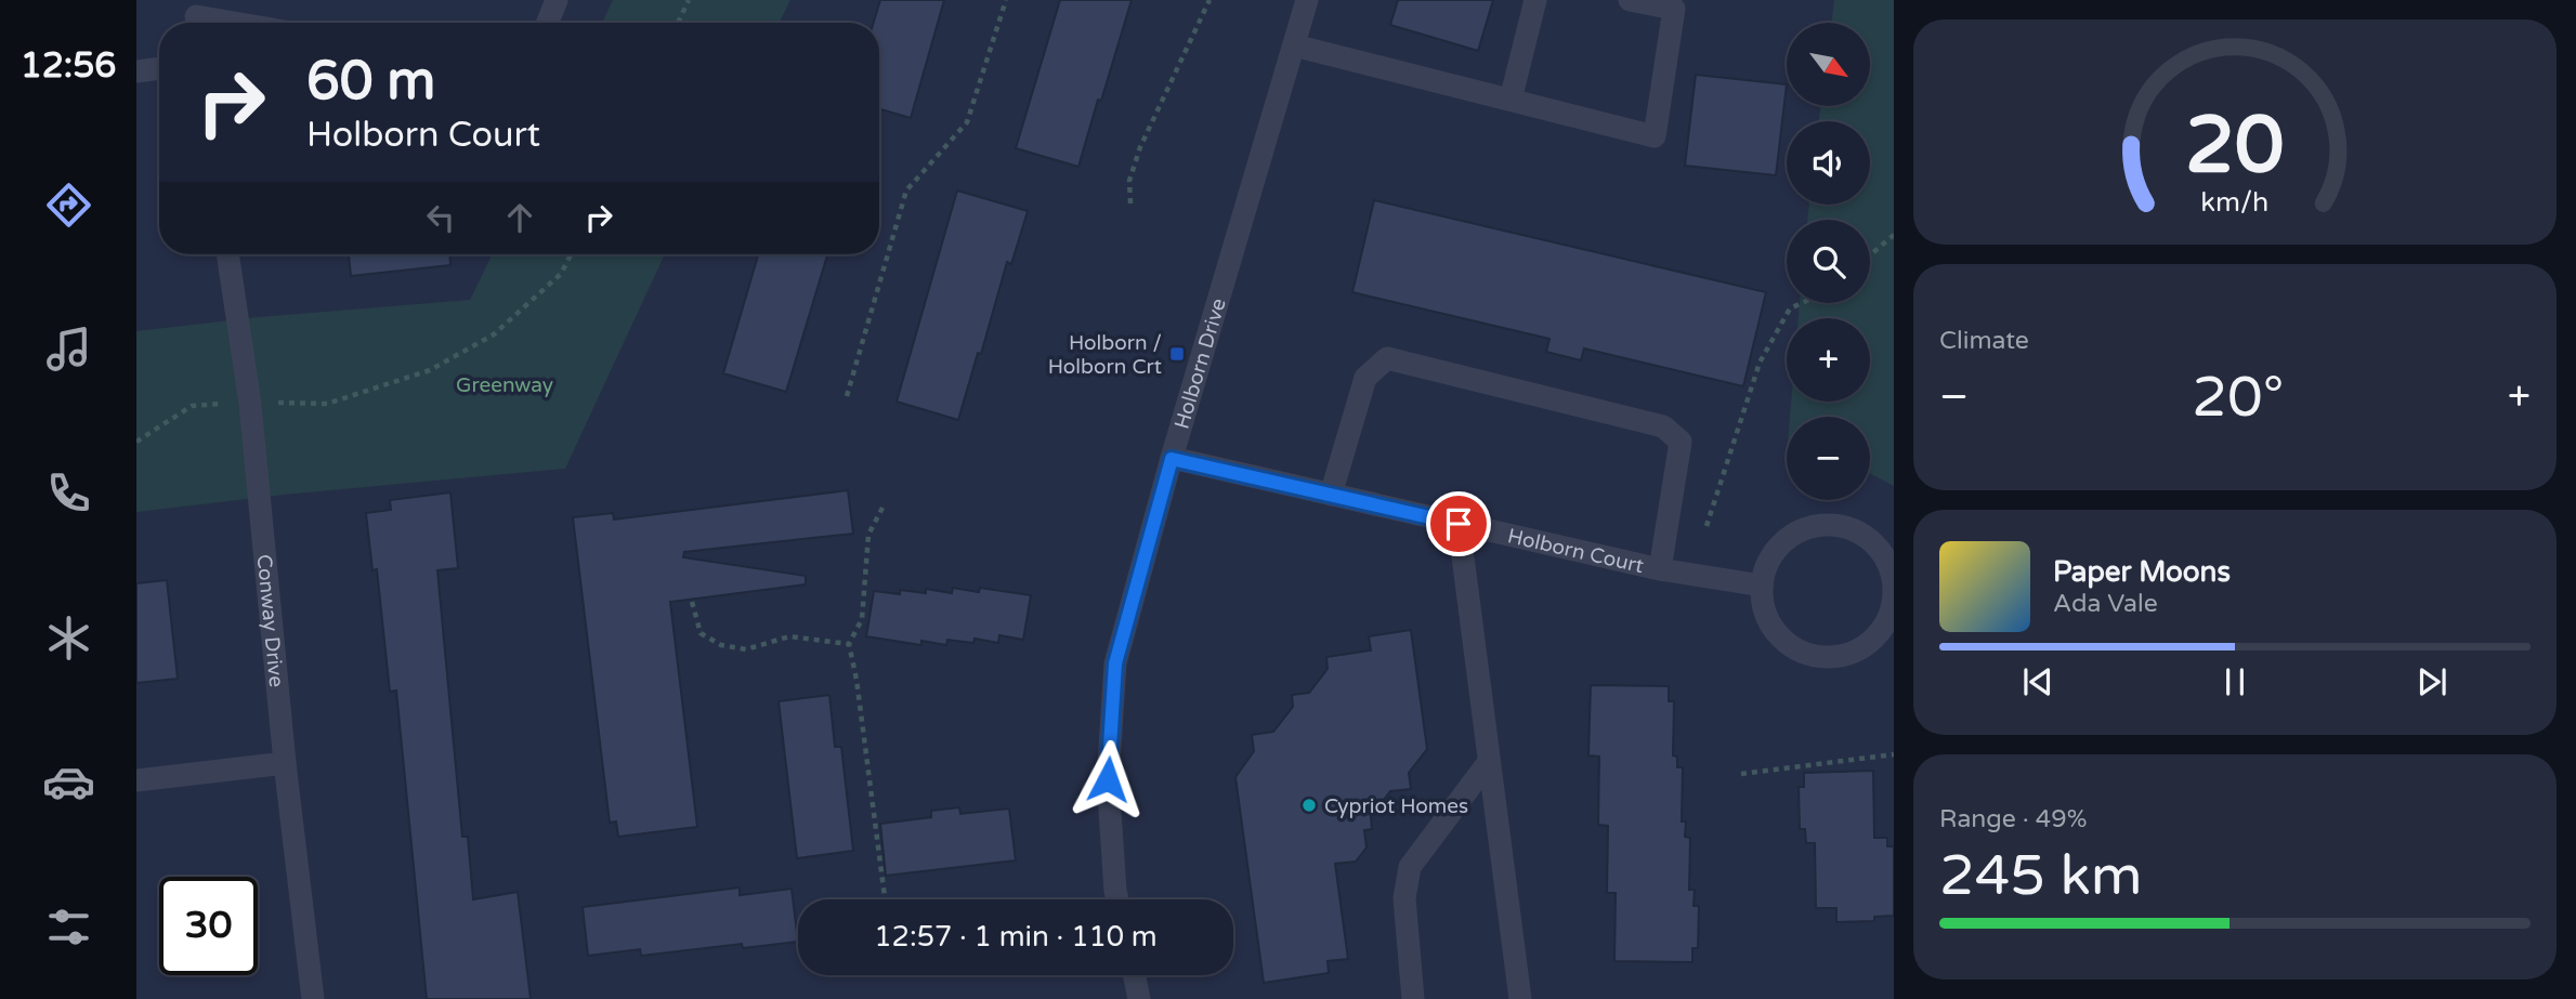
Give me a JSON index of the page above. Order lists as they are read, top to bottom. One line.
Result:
{"streets":{"street":["Holborn Drive","Holborn Court","Conway Drive"]},"crossings":[["Holborn Drive","Holborn Court"]],"parks":["Greenway"],"places":{"transit":["Holborn / Holborn Crt"],"other":["Cypriot Homes"]},"north":"bottom right","page":{"tabs":"12:56","map_buttons":["+","−"],"turn":["60 m","Holborn Court"],"tile":["Climate",["Range · 49%","245 km"]],"heat":["−","20°","+"],"song":["Paper Moons","Ada Vale"],"limit":"30","trip":"12:57 · 1 min · 110 m","gauge":["20","km/h"]}}
